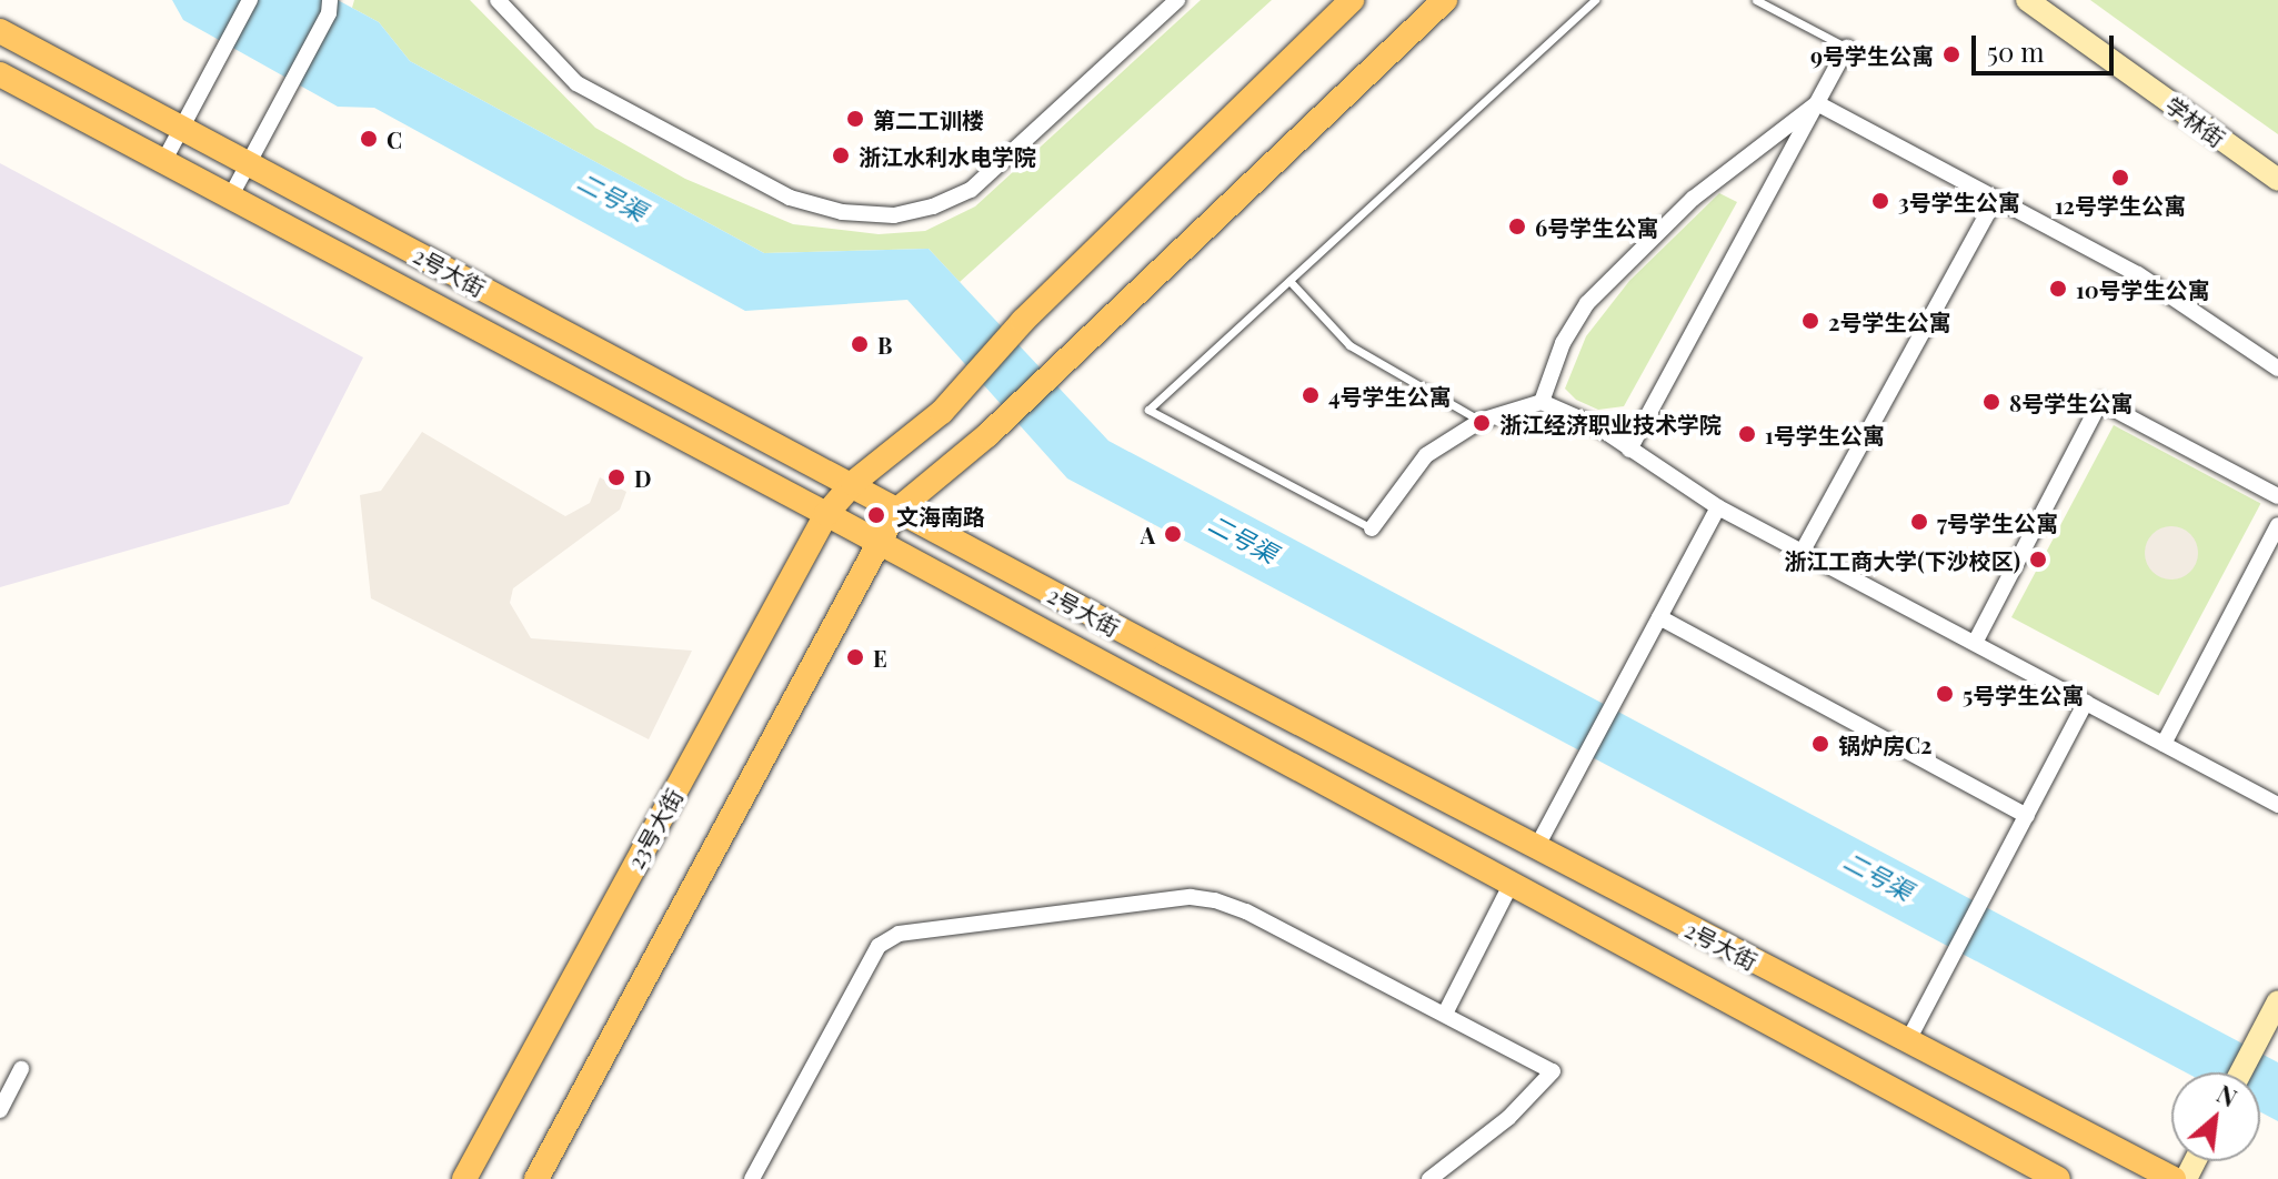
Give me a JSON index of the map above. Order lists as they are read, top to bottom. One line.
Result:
{"streets":{"main road":["学林街","2号大街","23号大街"]},"crossings":[["2号大街","23号大街"]],"water":["二号渠"],"places":["9号学生公寓","第二工训楼","C","浙江水利水电学院","12号学生公寓","3号学生公寓","6号学生公寓","10号学生公寓","2号学生公寓","B","4号学生公寓","8号学生公寓","浙江经济职业技术学院","1号学生公寓","D","文海南路","7号学生公寓","A","浙江工商大学(下沙校区)","E","5号学生公寓","锅炉房C2"],"scale_bar":"50 m","north":"top right"}
